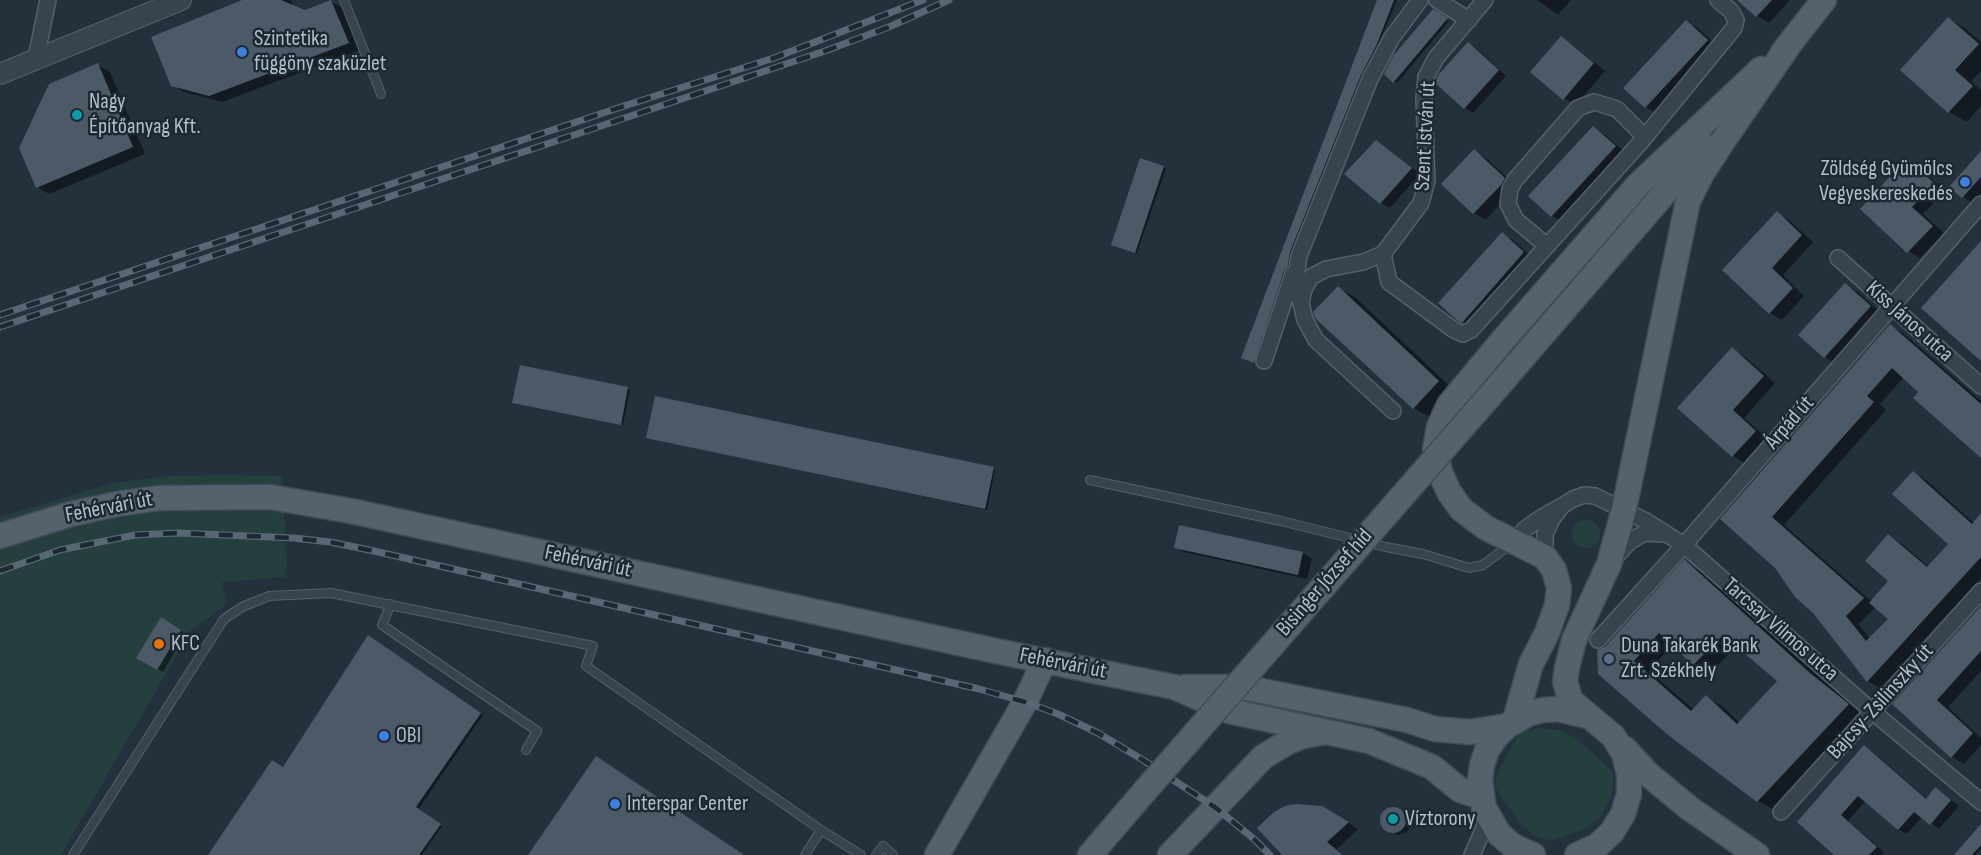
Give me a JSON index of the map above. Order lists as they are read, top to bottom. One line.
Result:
{"streets":{"main road":["Fehérvári út","Bisinger József híd"],"street":["Szent István út","Kiss János utca","Árpád út","Tarcsay Vilmos utca","Bajcsy-Zsilinszky út"]},"crossings":[["Kiss János utca","Árpád út"],["Árpád út","Tarcsay Vilmos utca"],["Tarcsay Vilmos utca","Bajcsy-Zsilinszky út"]],"places":["Szintetika függöny szaküzlet","Nagy Építőanyag Kft.","Zöldség Gyümölcs Vegyeskereskedés","KFC","Duna Takarék Bank Zrt. Székhely","OBI","Interspar Center","Víztorony"]}
